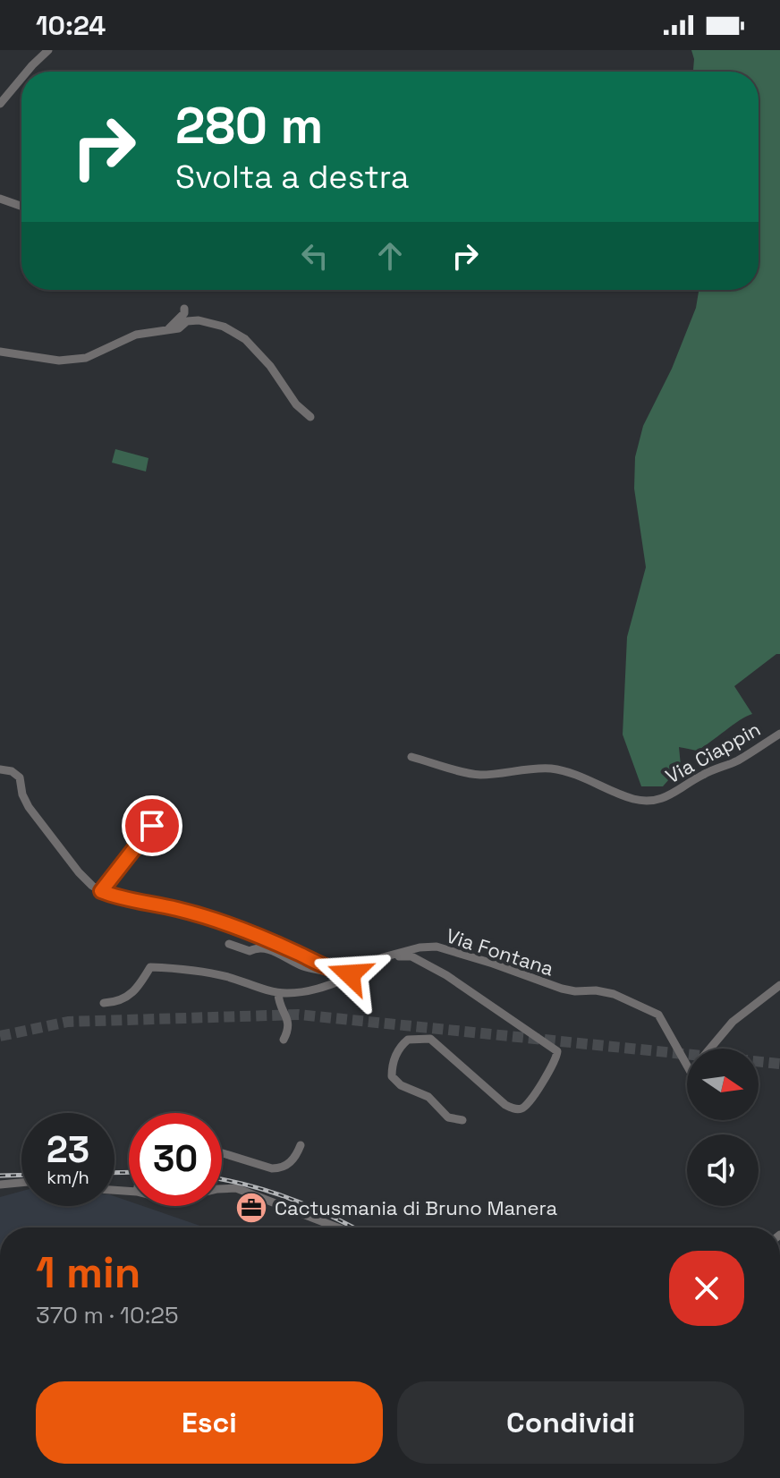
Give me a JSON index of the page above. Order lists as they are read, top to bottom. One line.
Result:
{"streets":{"street":["Via Ciappin","Via Fontana"]},"places":{"office":["Cactusmania di Bruno Manera"]},"north":"right","page":{"status":"10:24","turn":["280 m","Svolta a destra"],"speed":"23 km/h","limit":"30","heading":["1 min","370 m · 10:25"],"buttons":["Esci","Condividi"]}}
